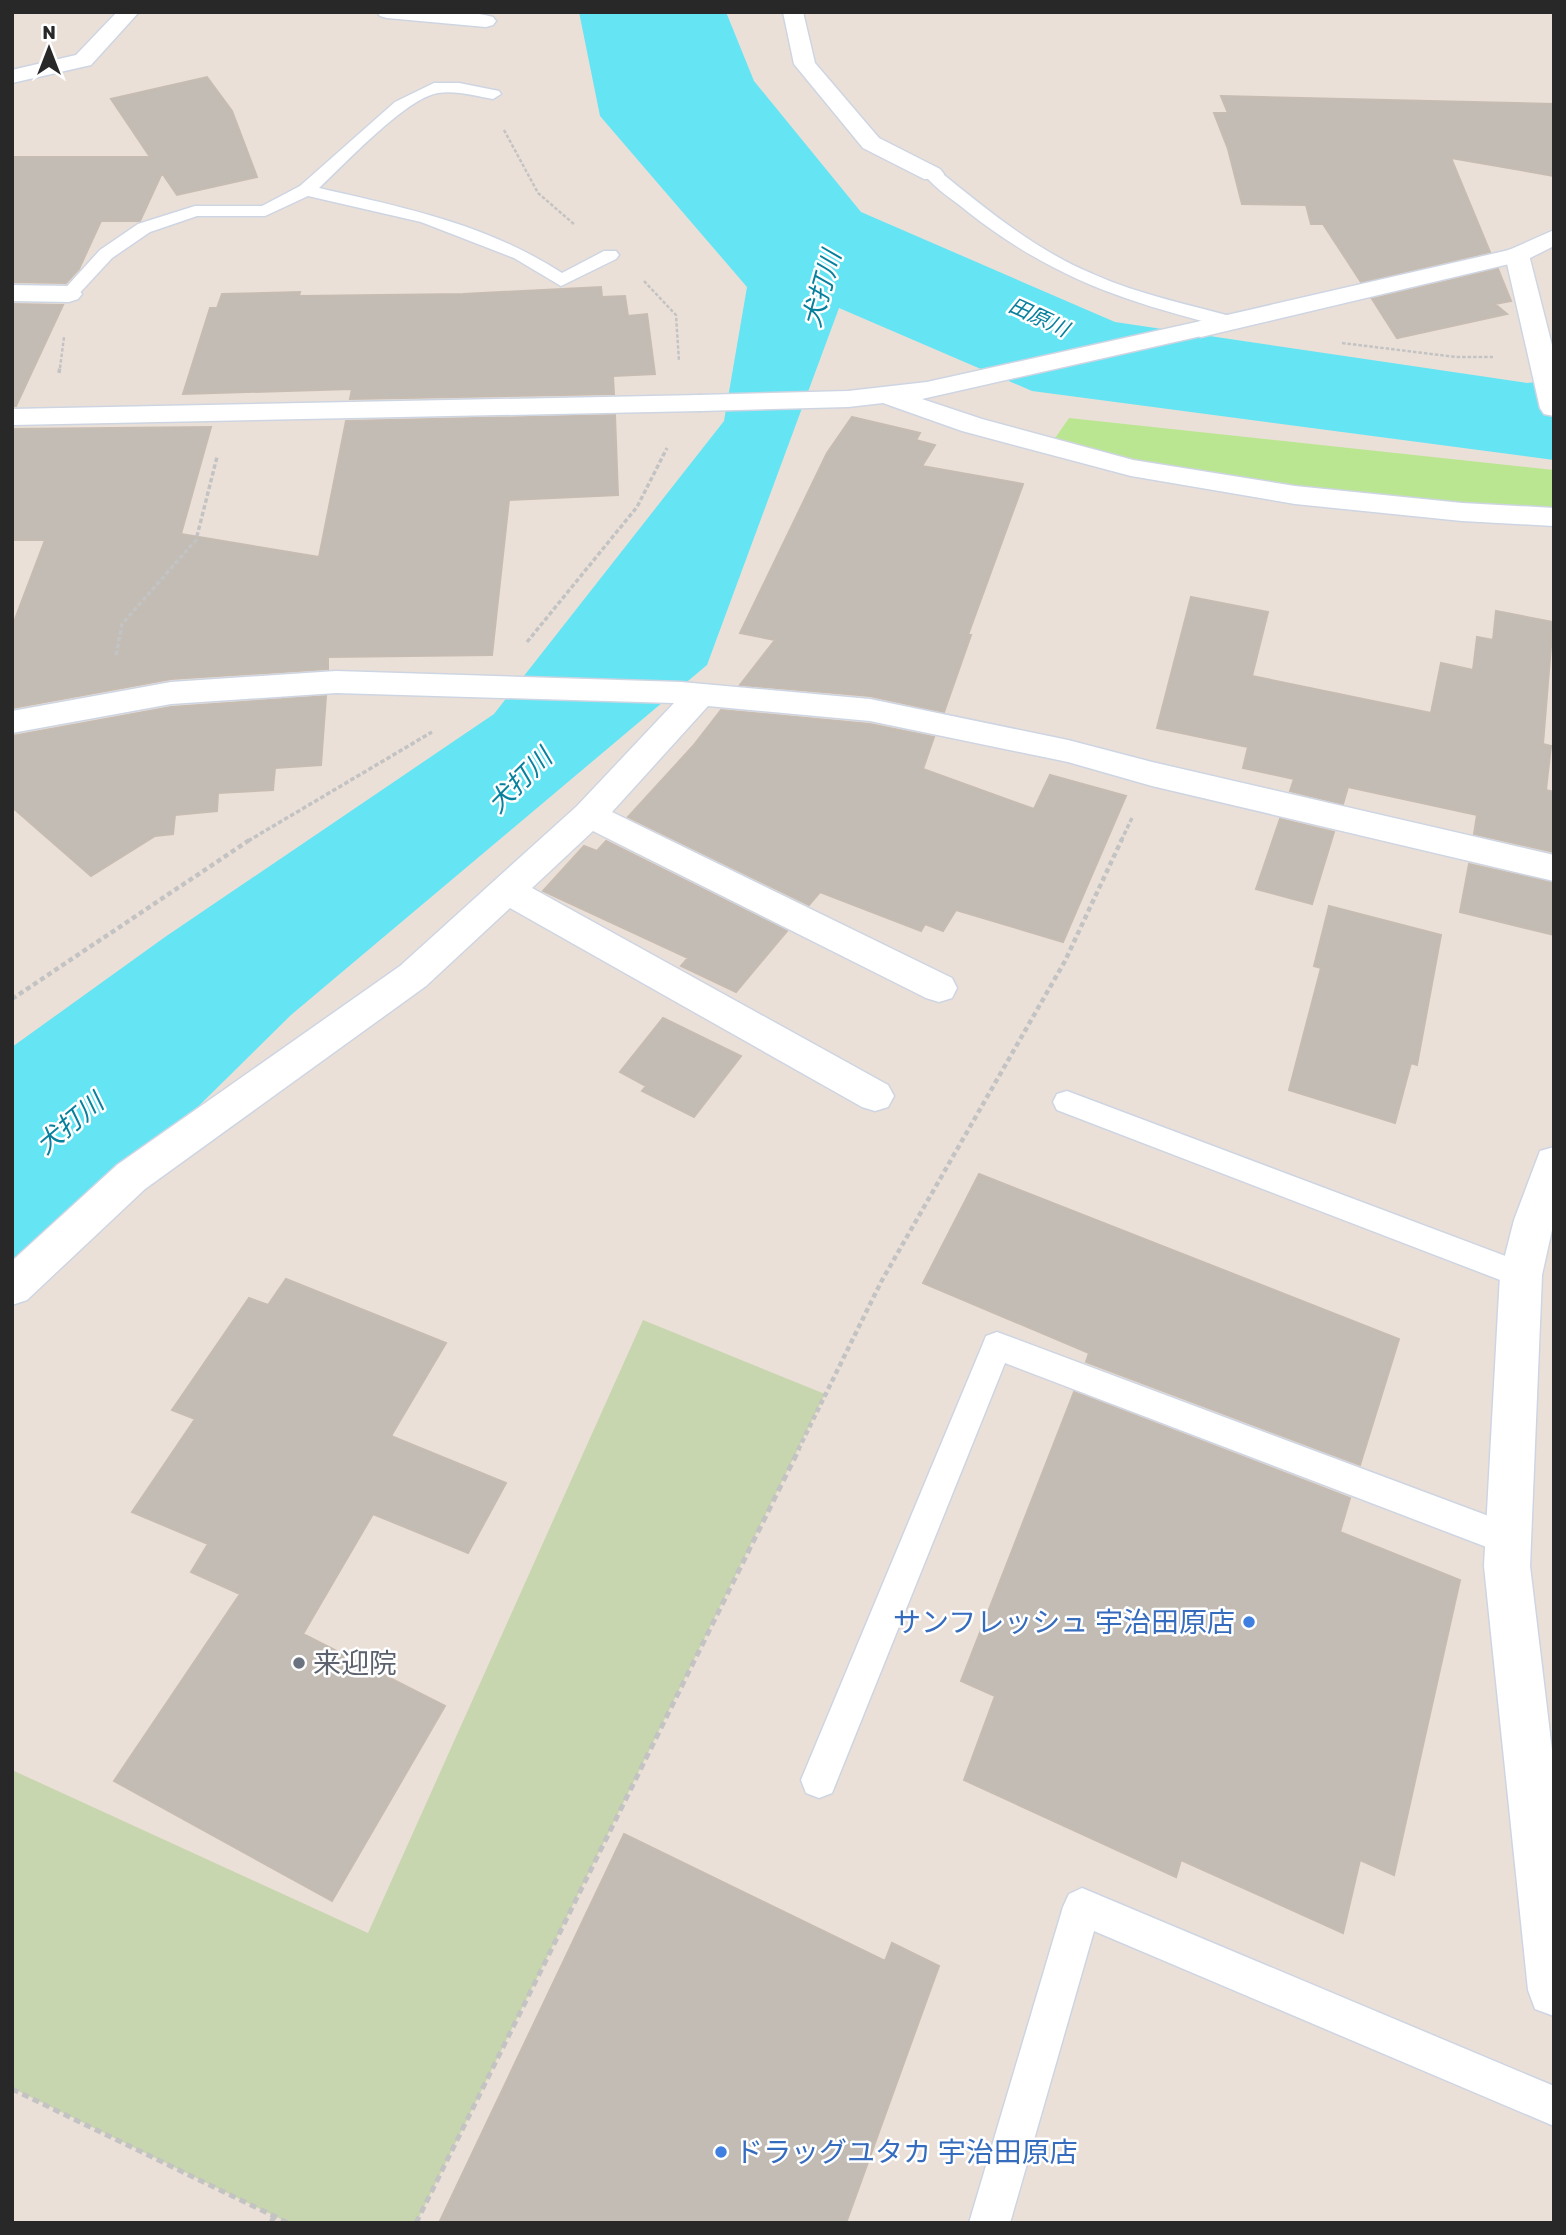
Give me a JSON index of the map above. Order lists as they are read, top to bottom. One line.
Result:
{"water":["犬打川","田原川"],"places":["サンフレッシュ 宇治田原店","来迎院","ドラッグユタカ 宇治田原店"],"north":"top"}
